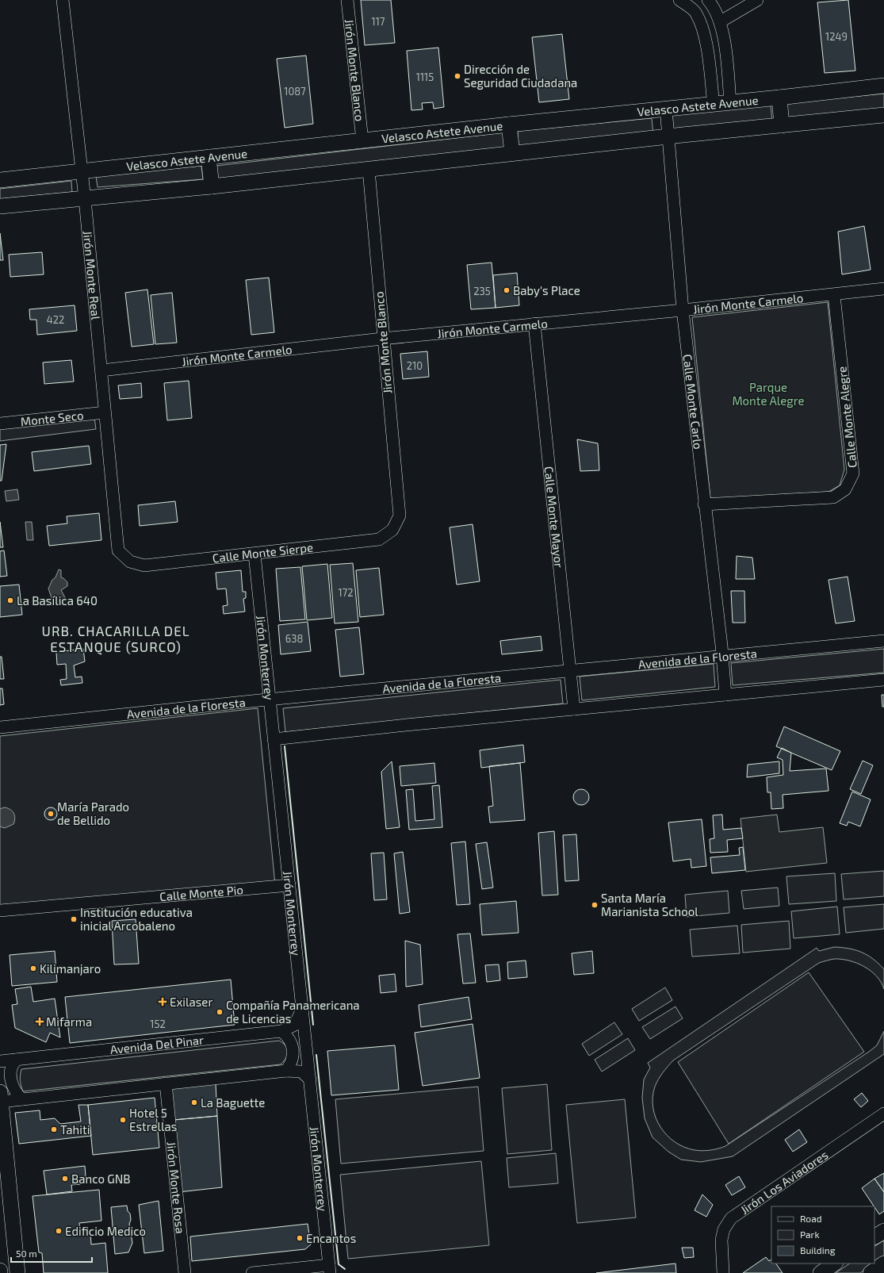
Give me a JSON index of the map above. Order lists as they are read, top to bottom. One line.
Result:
{"streets":{"main road":["Velasco Astete Avenue"],"street":["Jirón Monte Blanco","Jirón Monte Real","Jirón Monte Carmelo","Calle Monte Carlo","Calle Monte Alegre","Monte Seco","Calle Monte Mayor","Calle Monte Sierpe","Jirón Monterrey","Avenida de la Floresta","Calle Monte Pio","Avenida Del Pinar","Jirón Los Aviadores","Jirón Monte Rosa"]},"crossings":[["Jirón Monte Blanco","Velasco Astete Avenue"],["Jirón Monte Blanco","Jirón Monte Carmelo"],["Jirón Monte Blanco","Calle Monte Sierpe"],["Velasco Astete Avenue","Jirón Monte Real"],["Velasco Astete Avenue","Calle Monte Carlo"],["Jirón Monte Real","Jirón Monte Carmelo"],["Jirón Monte Real","Monte Seco"],["Jirón Monte Real","Calle Monte Sierpe"],["Jirón Monte Carmelo","Calle Monte Carlo"],["Jirón Monte Carmelo","Calle Monte Alegre"],["Jirón Monte Carmelo","Calle Monte Mayor"],["Calle Monte Carlo","Calle Monte Alegre"],["Calle Monte Carlo","Avenida de la Floresta"],["Calle Monte Mayor","Avenida de la Floresta"],["Calle Monte Sierpe","Jirón Monterrey"],["Jirón Monterrey","Avenida de la Floresta"],["Jirón Monterrey","Calle Monte Pio"],["Jirón Monterrey","Avenida Del Pinar"]],"districts":["URB. CHACARILLA DEL ESTANQUE (SURCO)"],"parks":["Parque Monte Alegre"],"places":{"other":["Dirección de Seguridad Ciudadana","Baby's Place","La Basílica 640","María Parado de Bellido","Santa María Marianista School","Institución educativa inicial Arcobaleno","Kilimanjaro","Compañía Panamericana de Licencias","La Baguette","Hotel 5 Estrellas","Tahiti","Banco GNB","Edificio Medico","Encantos"],"health":["Exilaser","Mifarma"]},"house_numbers":["117","1249","1115","1087","235","422","210","172","638","152"],"legend":["Road","Park","Building"],"scale_bar":"50 m"}
